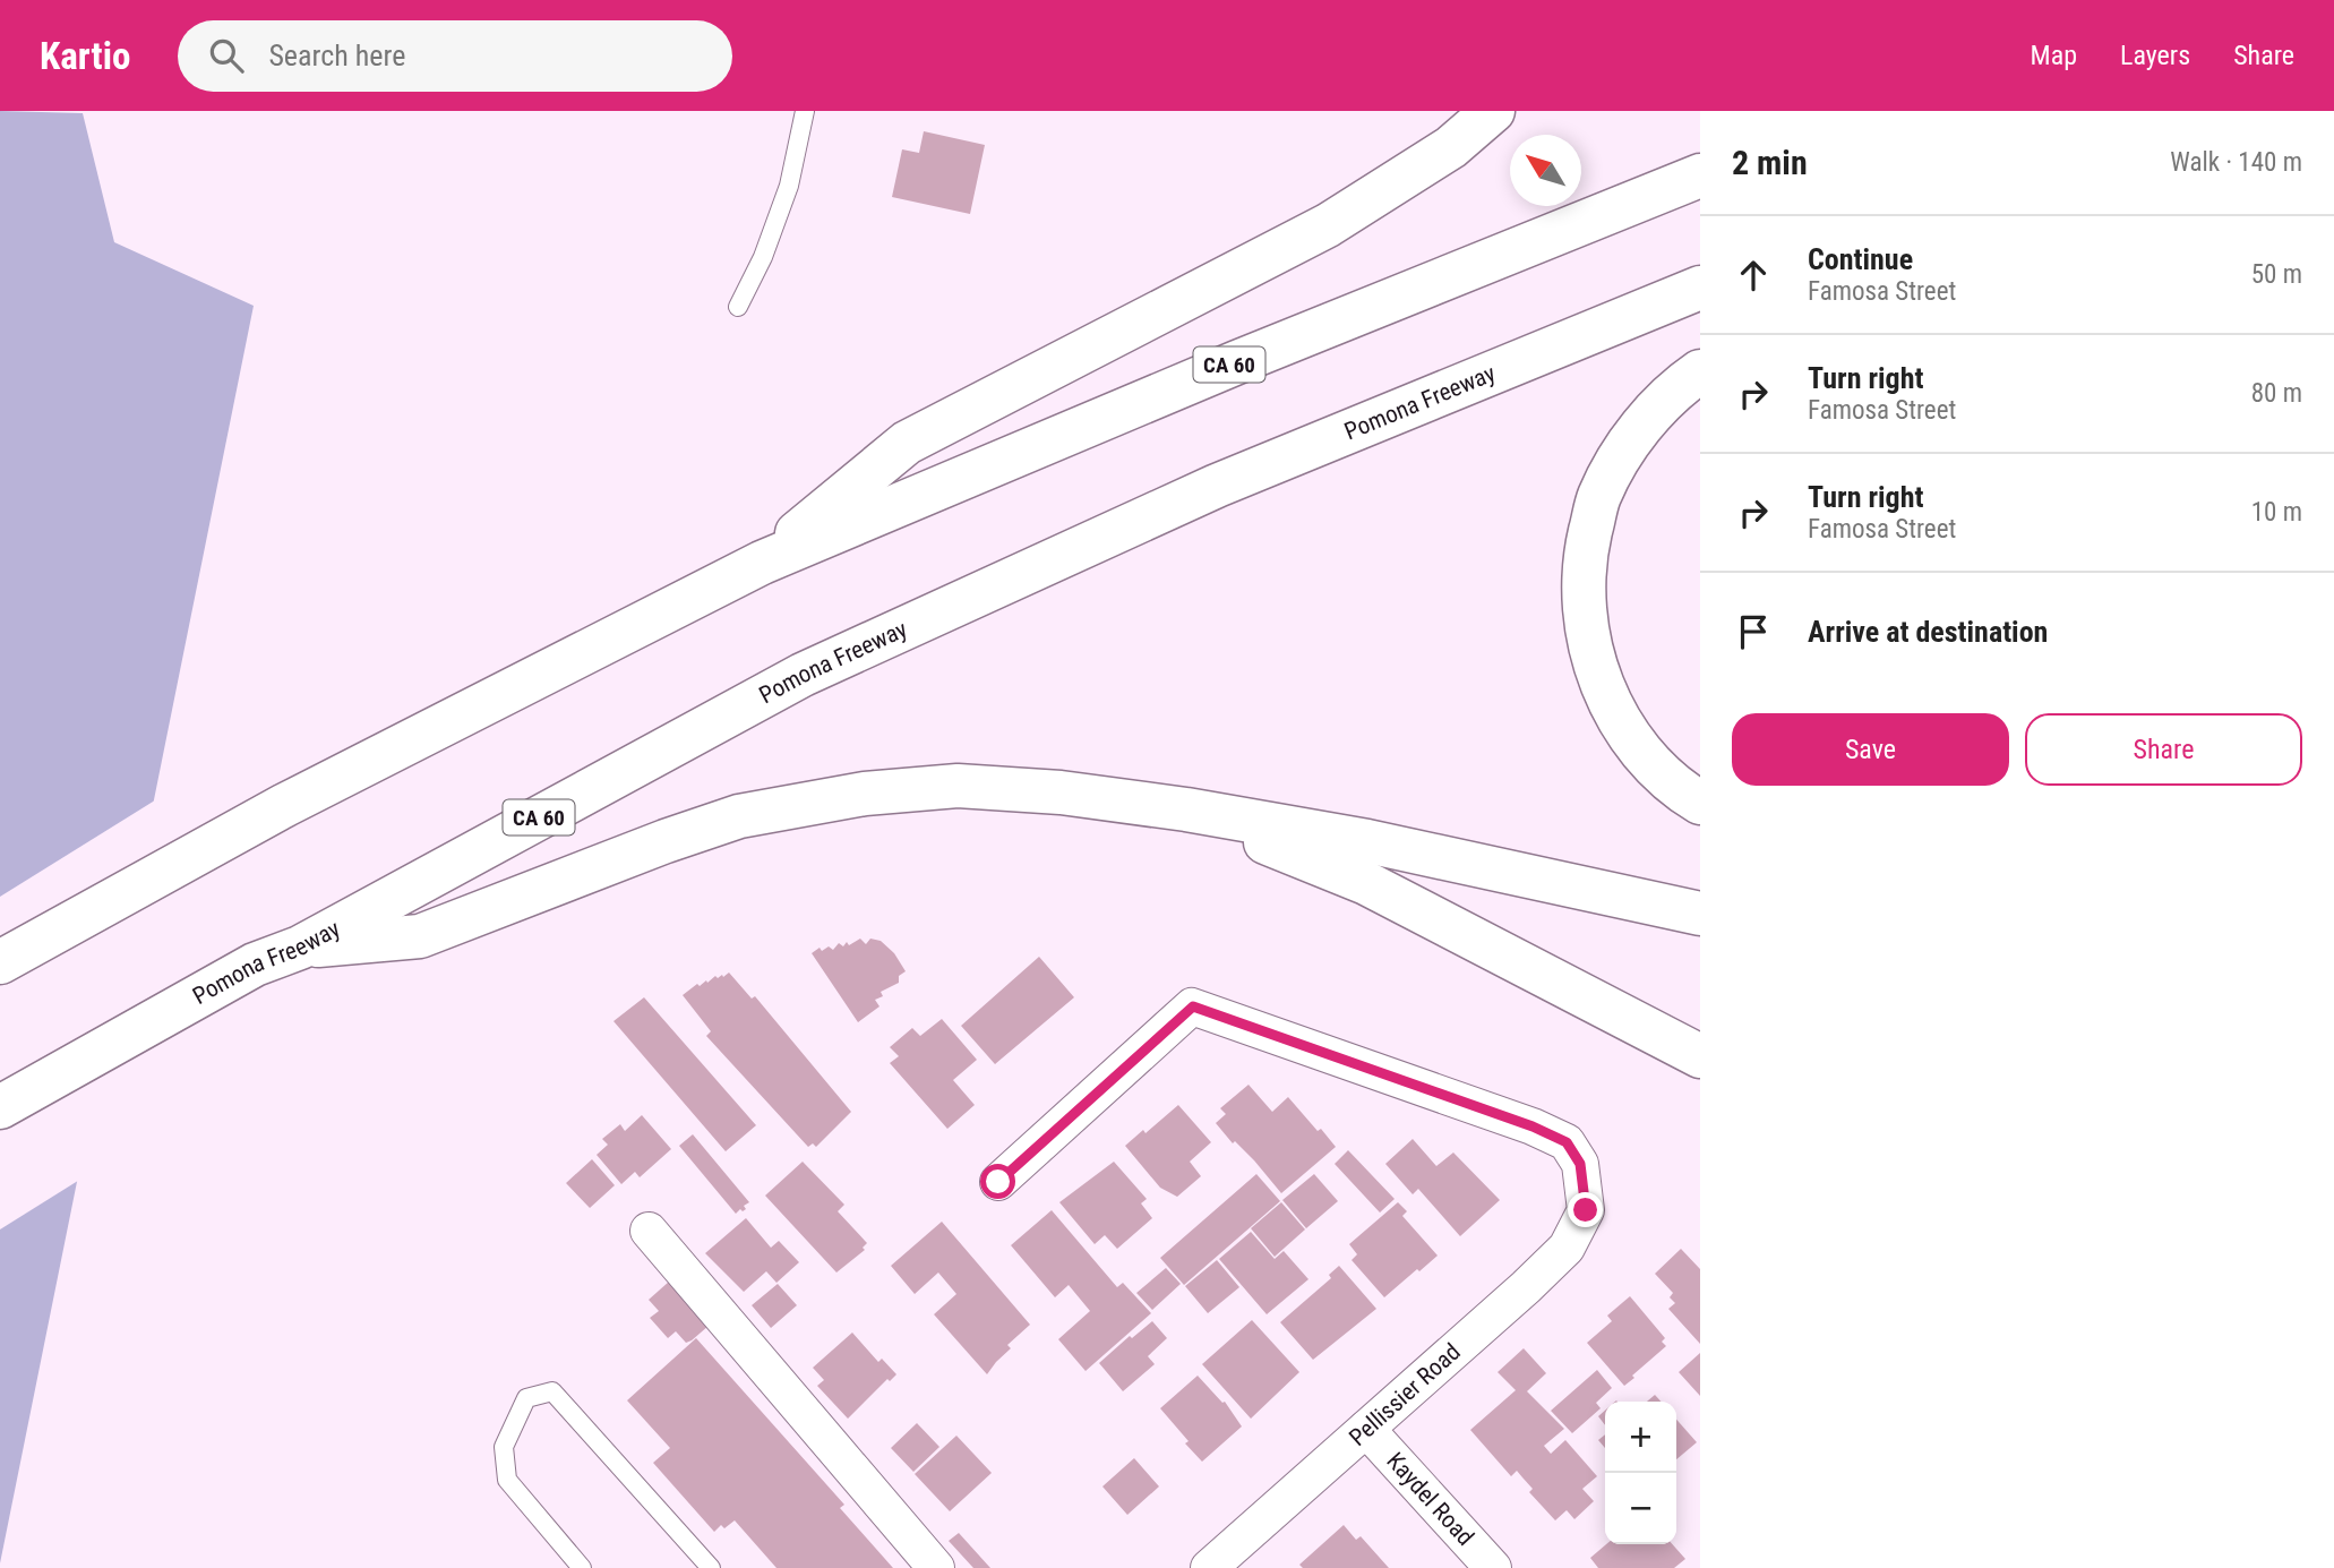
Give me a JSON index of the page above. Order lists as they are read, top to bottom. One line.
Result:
{"streets":{"highway":["CA 60","Pomona Freeway"],"street":["Pellissier Road","Kaydel Road"]},"crossings":[["Pellissier Road","Kaydel Road"]],"north":"top left","page":{"header":"Kartio","search":"Search here","nav":["Map","Layers","Share"],"heading":["2 min","Walk · 140 m"],"list":[["Continue","Famosa Street","50 m"],["Turn right","Famosa Street","80 m"],["Turn right","Famosa Street","10 m"],"Arrive at destination"],"buttons":["Save","Share"],"map_buttons":["+","−"]}}
